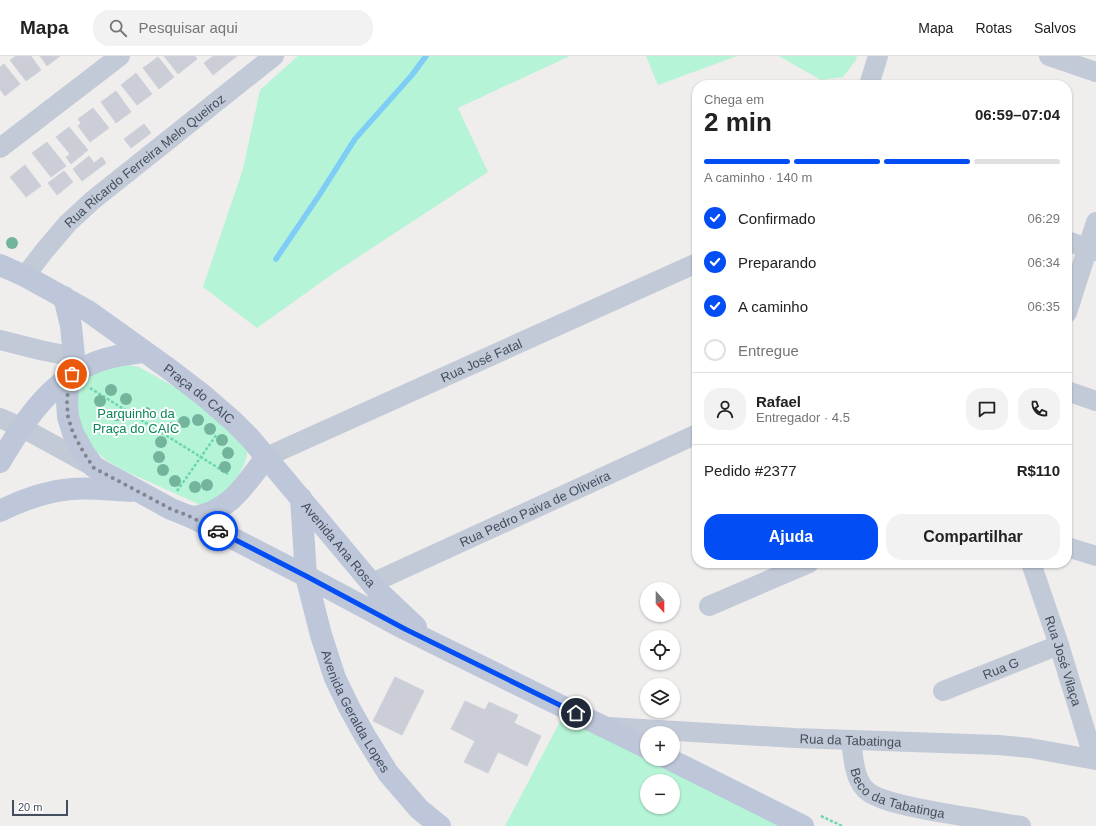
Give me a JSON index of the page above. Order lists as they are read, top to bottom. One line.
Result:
{"streets":{"main road":["Praça do CAIC","Avenida Ana Rosa","Avenida Geralda Lopes"],"street":["Rua Ricardo Ferreira Melo Queiroz","Rua José Fatal","Rua Pedro Paiva de Oliveira","Rua José Vilaça","Rua G","Rua da Tabatinga","Beco da Tabatinga"]},"crossings":[["Rua José Fatal","Avenida Ana Rosa"],["Praça do CAIC","Avenida Ana Rosa"],["Rua Pedro Paiva de Oliveira","Avenida Ana Rosa"],["Avenida Ana Rosa","Avenida Geralda Lopes"],["Avenida Ana Rosa","Rua da Tabatinga"],["Rua José Vilaça","Rua G"],["Rua José Vilaça","Rua da Tabatinga"],["Rua da Tabatinga","Beco da Tabatinga"]],"parks":["Parquinho da Praça do CAIC"],"scale_bar":"20 m","north":"bottom","page":{"header":"Mapa","search":"Pesquisar aqui","nav":["Mapa","Rotas","Salvos"],"heading":["2 min","Chega em","06:59–07:04"],"panel":["Rafael","Entregador · 4.5","Pedido #2377","R$110"],"bar":"A caminho · 140 m","list":[["Confirmado","06:29"],["Preparando","06:34"],["A caminho","06:35"],"Entregue"],"buttons":["Ajuda","Compartilhar"],"map_buttons":["+","−"],"scale":"20 m"}}
